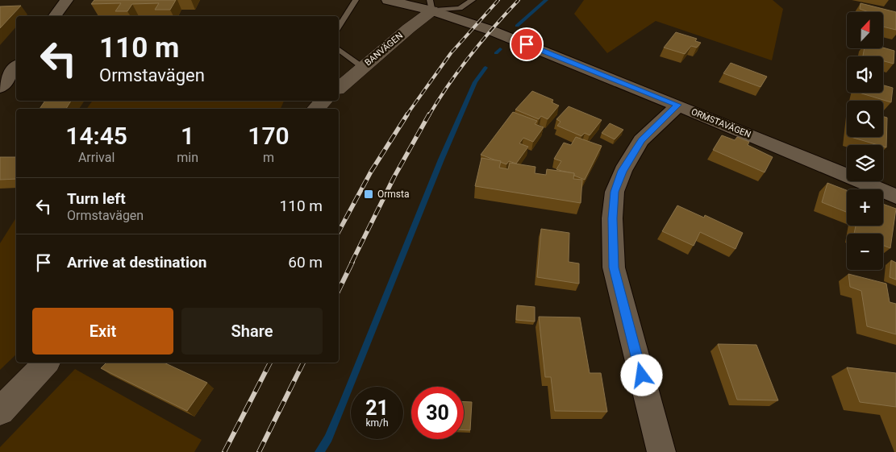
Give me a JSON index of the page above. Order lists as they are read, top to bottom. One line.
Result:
{"streets":{"street":["BANVÄGEN","ORMSTAVÄGEN"]},"crossings":[["BANVÄGEN","ORMSTAVÄGEN"]],"places":{"transit":["Ormsta"]},"north":"top","page":{"map_buttons":["+","−"],"turn":["110 m","Ormstavägen"],"eta":["14:45","Arrival","1","min","170","m"],"list":[{"name":"Turn left","note":"Ormstavägen","value":"110 m"},{"name":"Arrive at destination","value":"60 m"}],"buttons":["Exit","Share"],"speed":"21 km/h","limit":"30"}}
